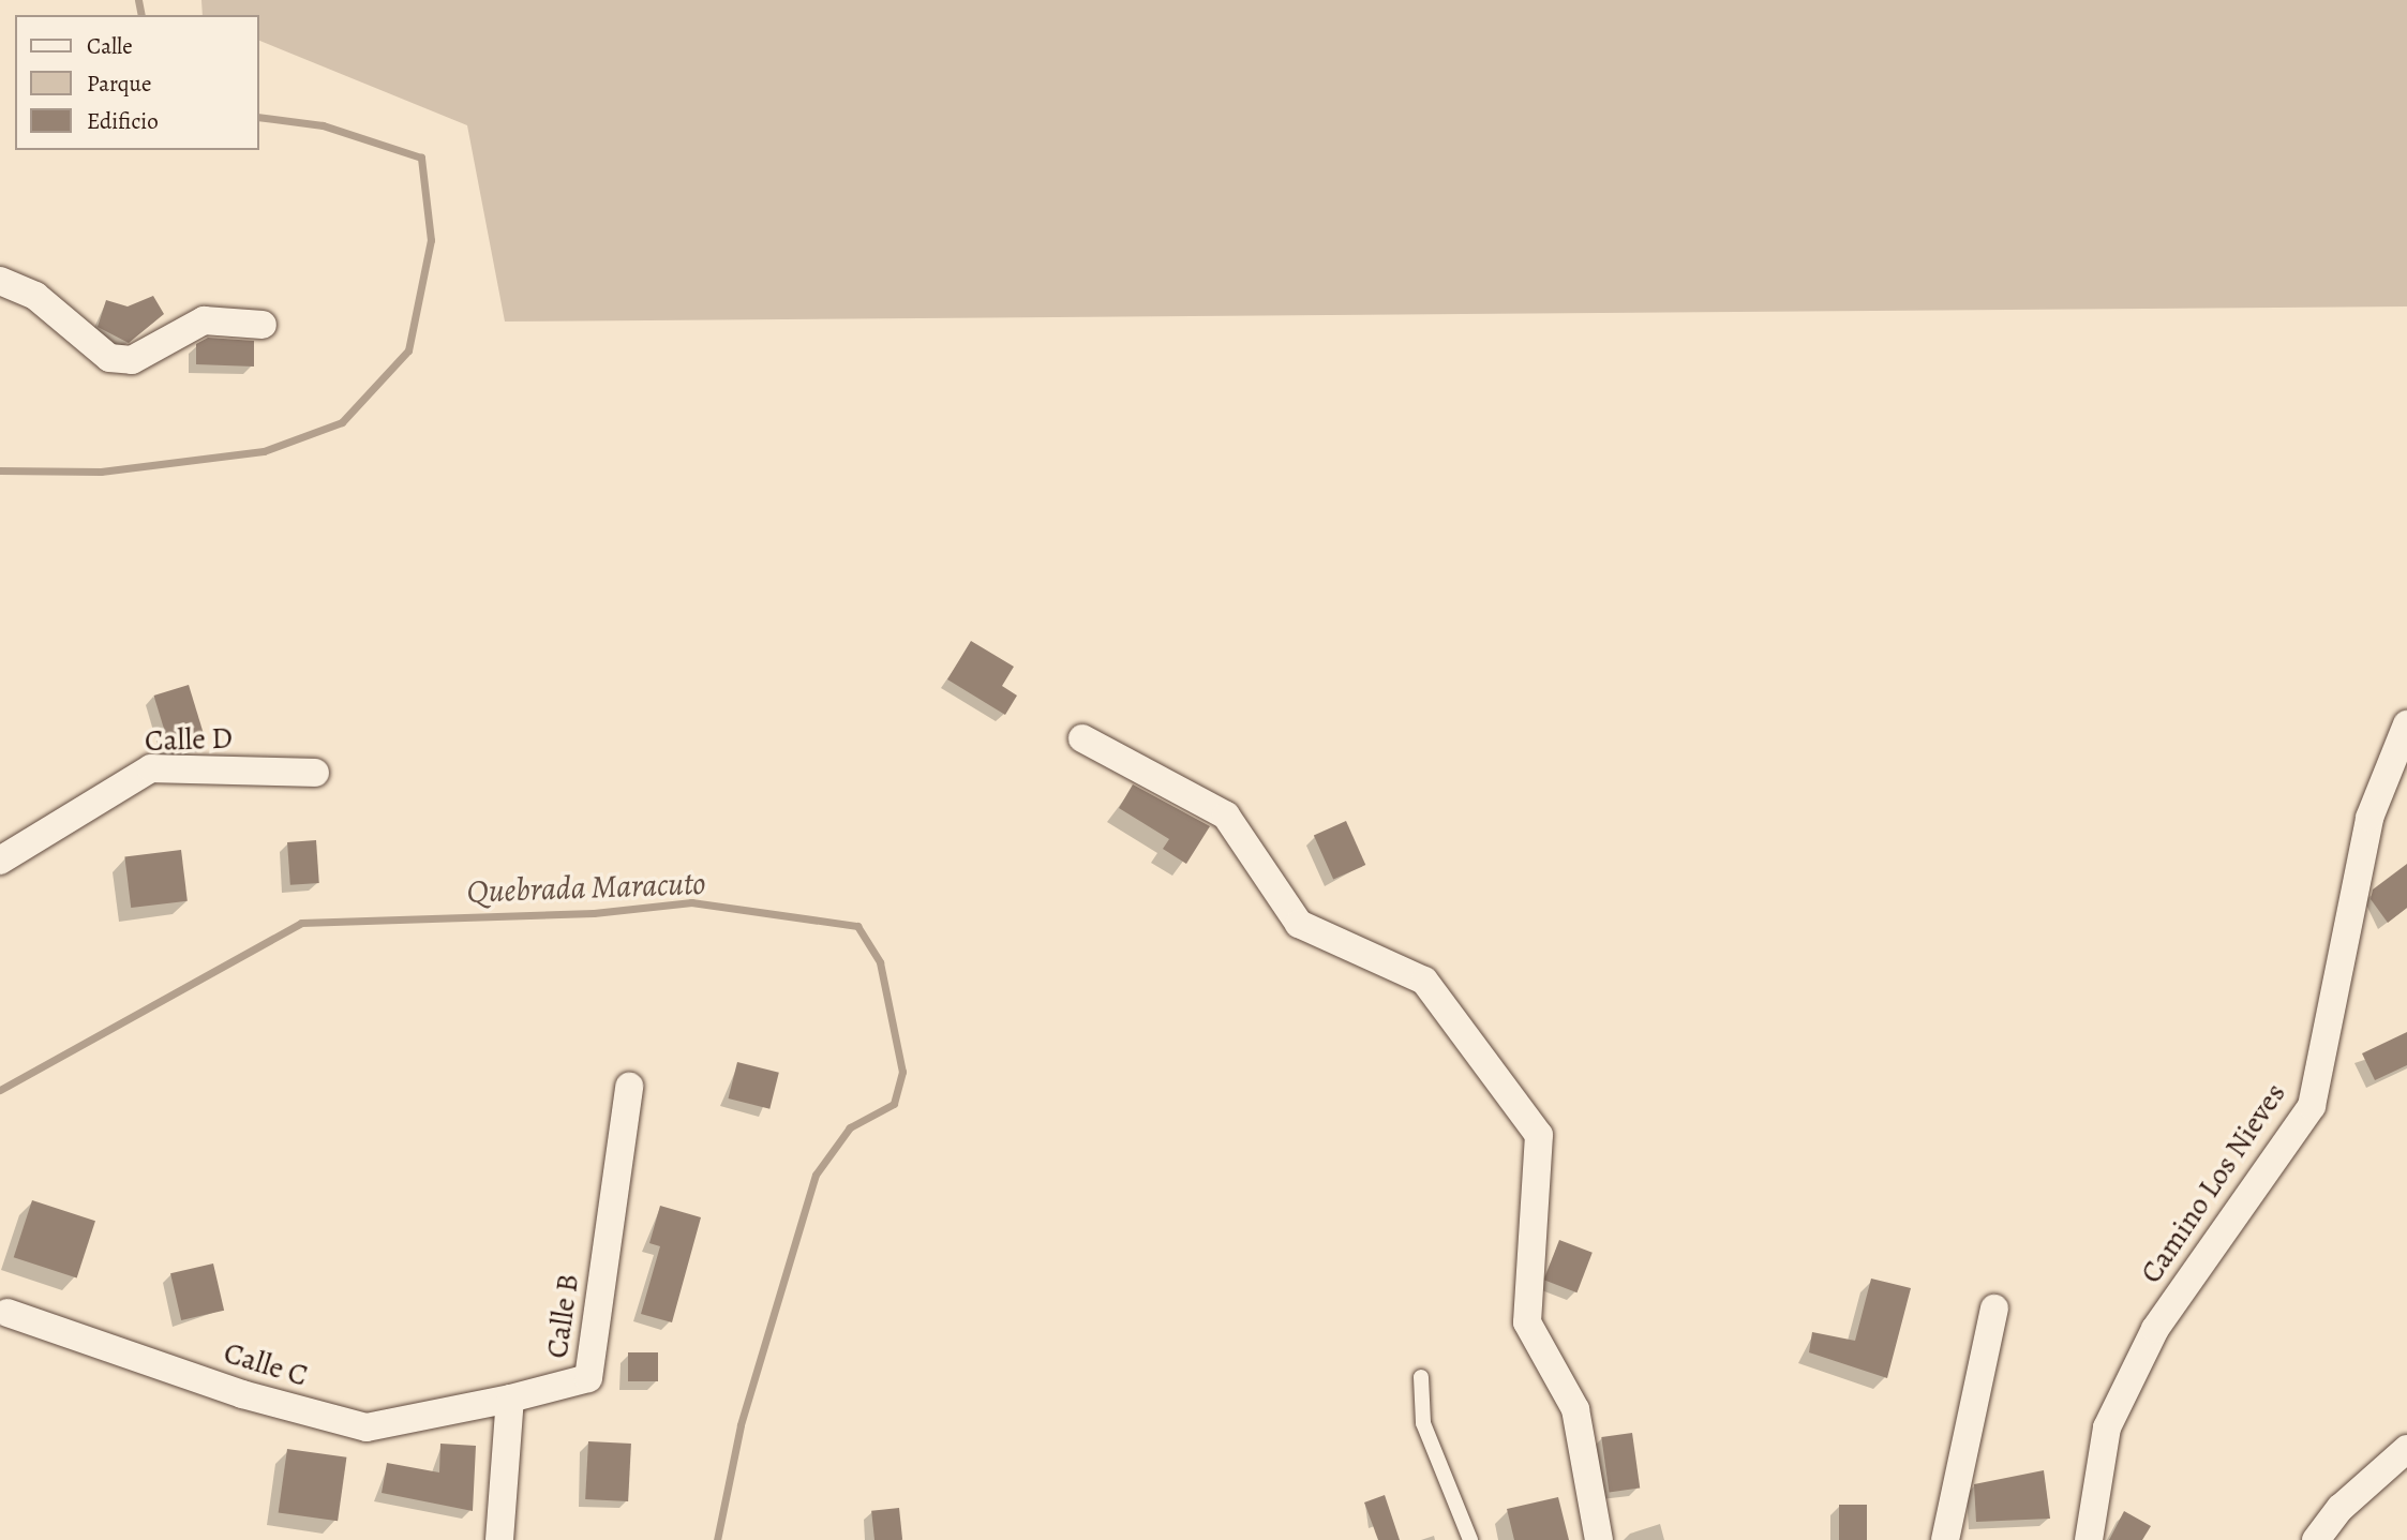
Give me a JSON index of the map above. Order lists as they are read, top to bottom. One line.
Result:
{"streets":{"street":["Calle D","Camino Los Nieves","Calle B","Calle C"]},"crossings":[["Calle B","Calle C"]],"water":["Quebrada Maracuto"],"legend":["Calle","Parque","Edificio"]}
